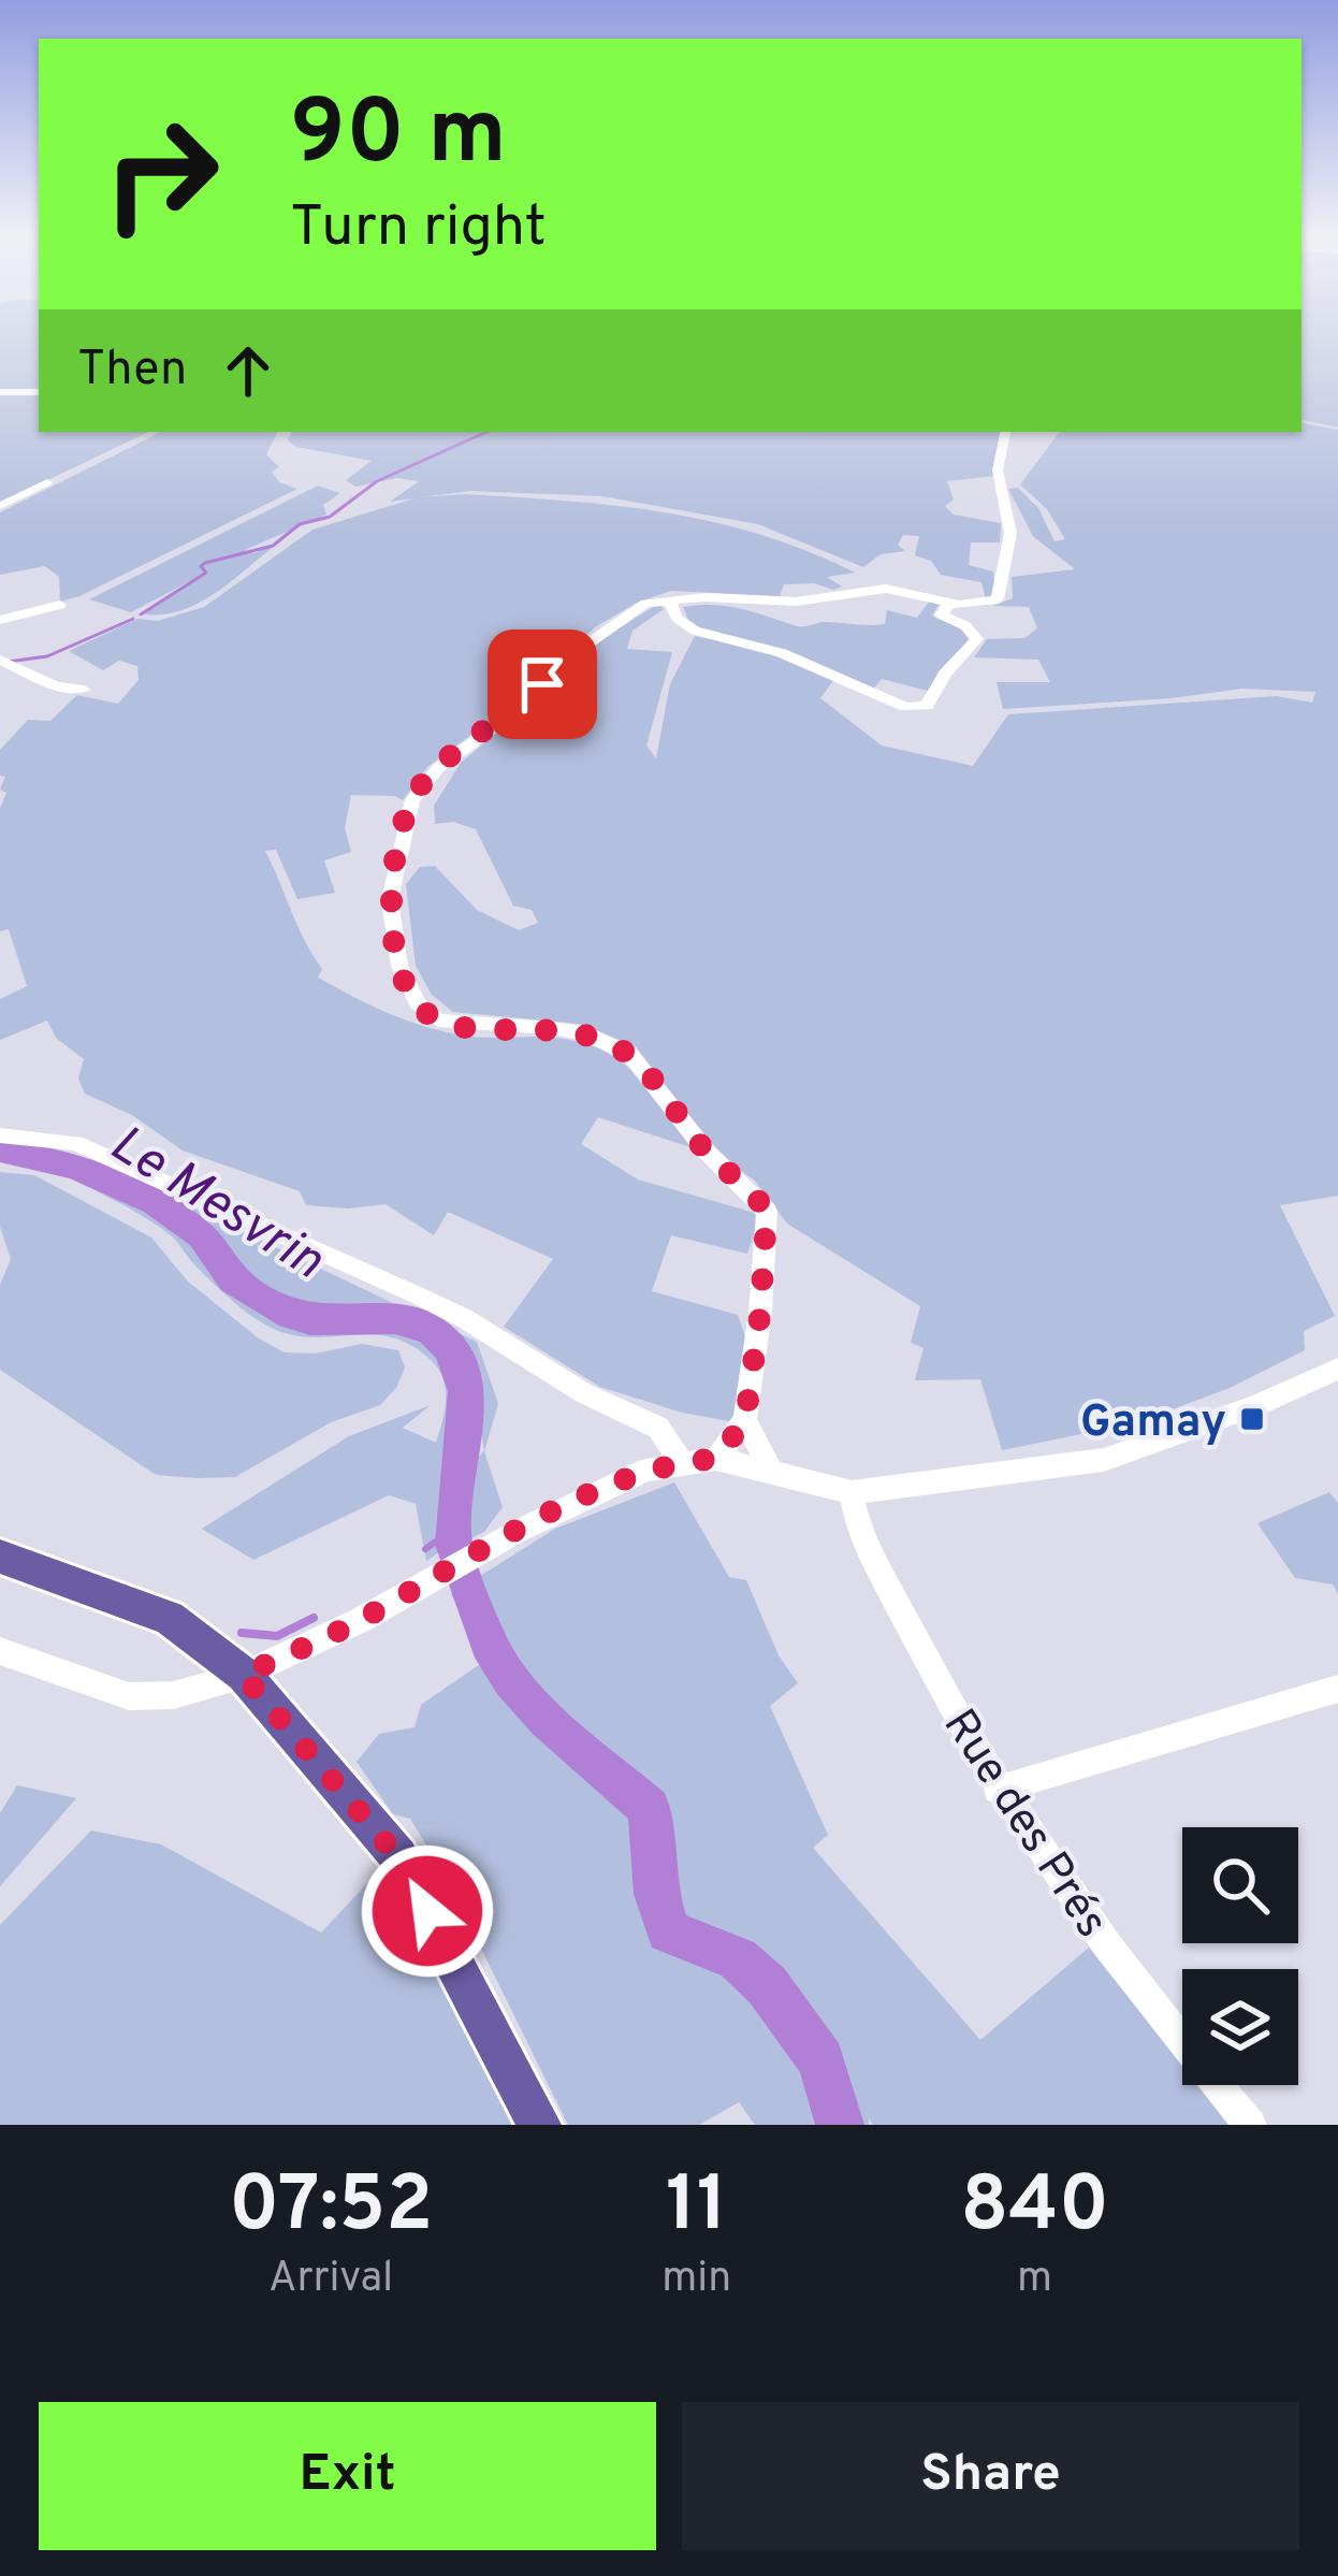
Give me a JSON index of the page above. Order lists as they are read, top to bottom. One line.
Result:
{"streets":{"street":["Rue des Prés"]},"water":["Le Mesvrin"],"places":{"transit":["Gamay"]},"page":{"turn":["90 m","Turn right"],"then":"Then","eta":["07:52","Arrival","11","min","840","m"],"buttons":["Exit","Share"]}}
